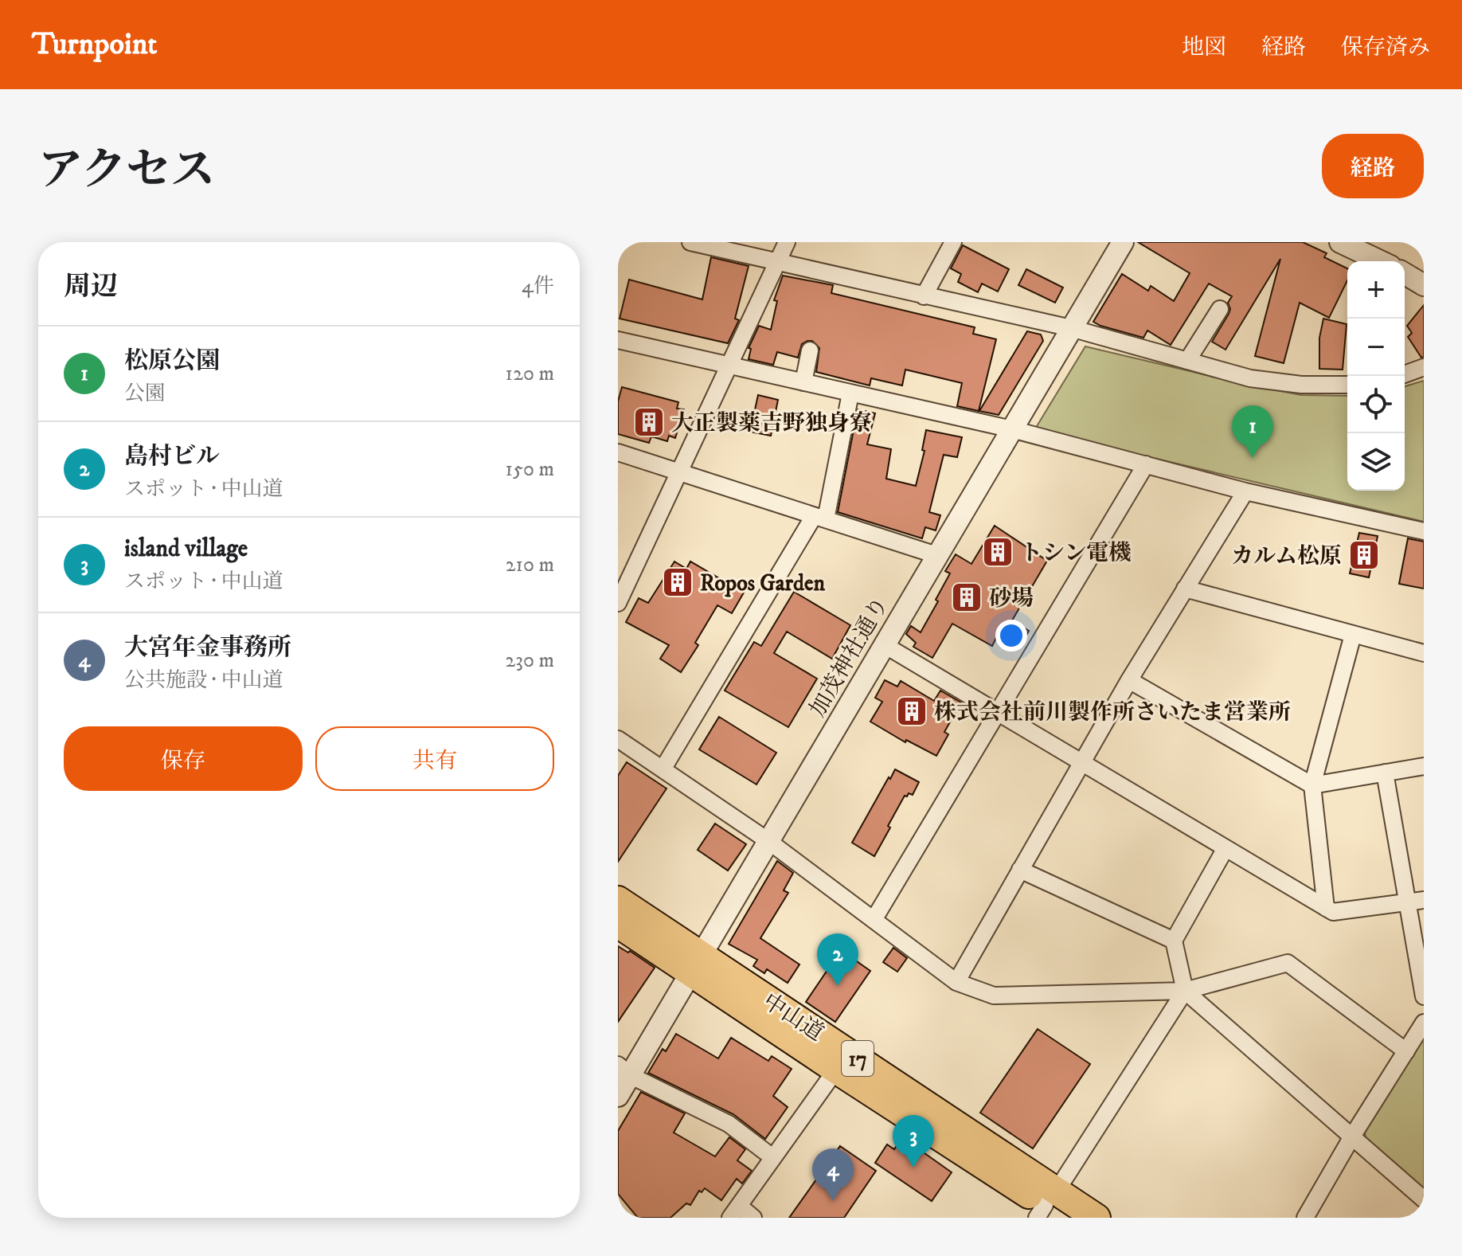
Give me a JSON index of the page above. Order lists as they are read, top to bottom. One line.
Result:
{"streets":{"highway":["中山道","17"],"street":["加茂神社通り"]},"crossings":[["加茂神社通り","中山道"]],"places":{"building":["大正製薬吉野独身寮","トシン電機","カルム松原","Ropos Garden","砂場","株式会社前川製作所さいたま営業所"]},"page":{"header":"Turnpoint","nav":["地図","経路","保存済み"],"title":"アクセス","buttons":["経路",["保存","共有"]],"heading":["周辺","4件"],"map_buttons":["+","−"],"list":[{"mark":"1","name":"松原公園","note":"公園","value":"120 m"},{"mark":"2","name":"島村ビル","note":"スポット · 中山道","value":"150 m"},{"mark":"3","name":"island village","note":"スポット · 中山道","value":"210 m"},{"mark":"4","name":"大宮年金事務所","note":"公共施設 · 中山道","value":"230 m"}],"pins":["1","2","3","4"]}}
